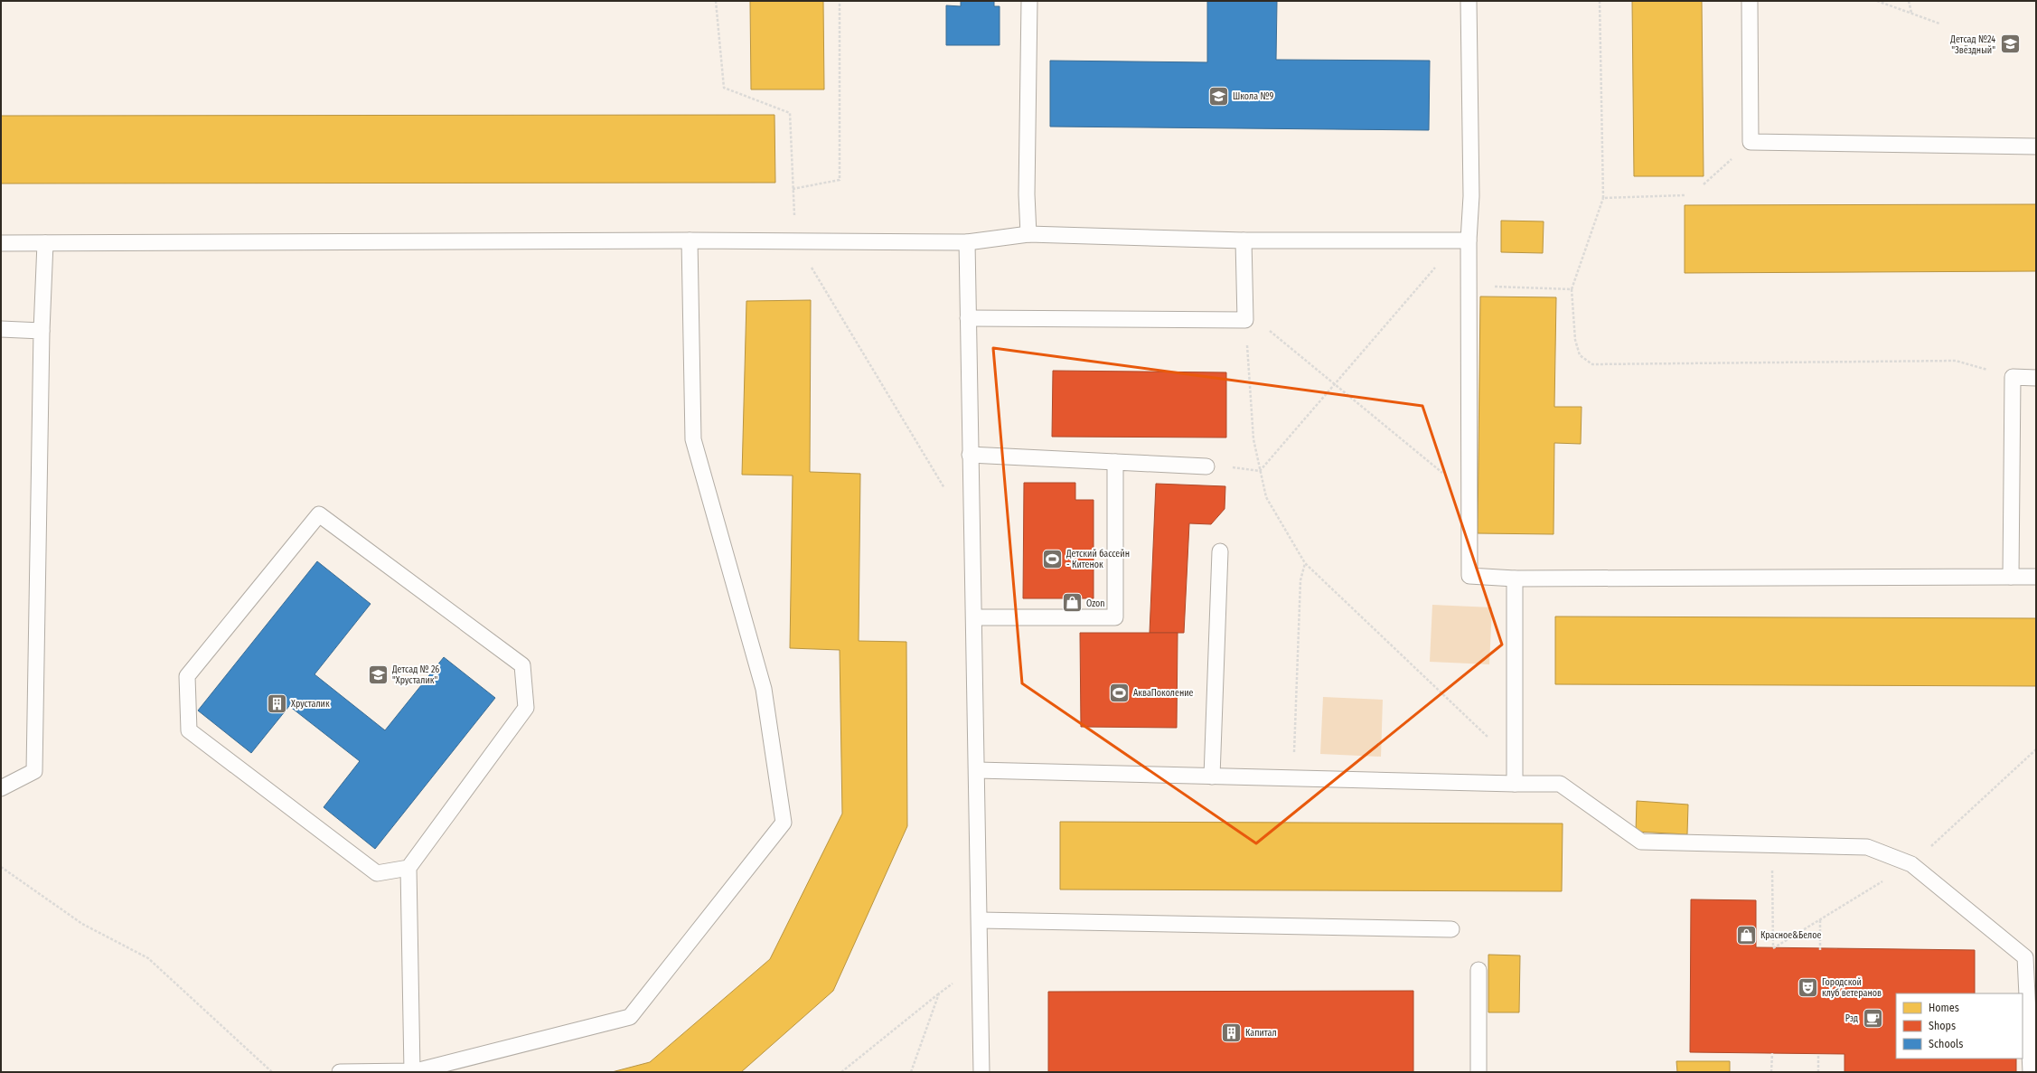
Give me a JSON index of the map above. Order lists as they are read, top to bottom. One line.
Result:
{"places":{"school or university":["Детсад №24 \"Звёздный\"","Школа №9","Детсад № 26 \"Хрусталик\""],"sports":["Детский бассейн - Китенок","АкваПоколение"],"shop":["Ozon","Красное&Белое"],"building":["Хрусталик","Капитал"],"theatre":["Городской клуб ветеранов"],"cafe":["Рэд"]},"legend":["Homes","Shops","Schools"]}
